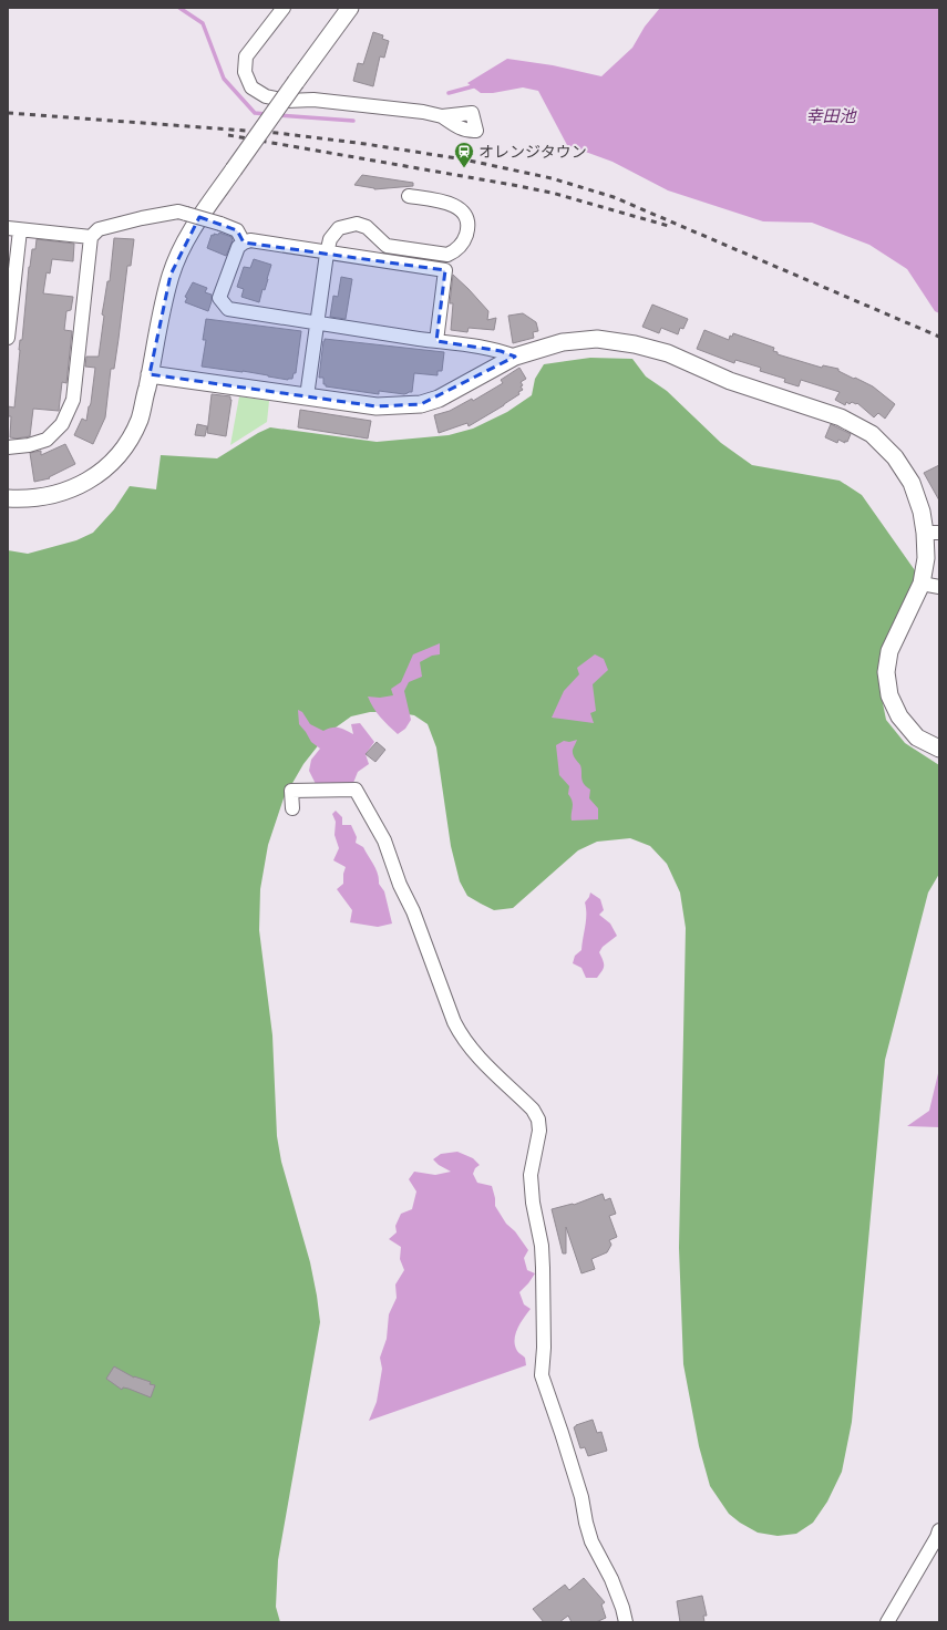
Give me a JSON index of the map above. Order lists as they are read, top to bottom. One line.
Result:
{"water":["幸田池"],"places":{"station":["オレンジタウン"]}}
